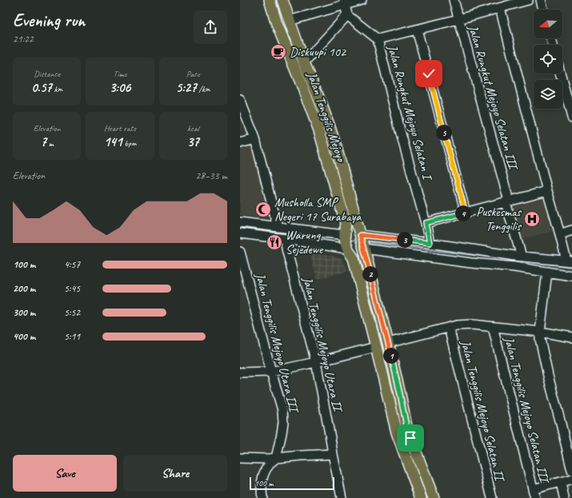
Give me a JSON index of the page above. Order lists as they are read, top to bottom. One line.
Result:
{"streets":{"main road":["Jalan Tenggilis Mejoyo"],"street":["Jalan Rungkut Mejoyo Selatan III","Jalan Rungkut Mejoyo Selatan I","Jalan Tenggilis Mejoyo Utara III","Jalan Tenggilis Mejoyo Utara II","Jalan Tenggilis Mejoyo Selatan III","Jalan Tenggilis Mejoyo Selatan II"]},"places":{"cafe":["Diskuupi 102"],"mosque":["Musholla SMP Negeri 17 Surabaya"],"hospital":["Puskesmas Tenggilis"],"restaurant":["Warung Sejedewe"]},"scale_bar":"100 m","north":"left","page":{"heading":["Evening run","21:22"],"stats":[["Distance","0.57 km"],["Time","3:06"],["Pace","5:27 /km"],["Elevation","7 m"],["Heart rate","141 bpm"],["kcal","37"]],"pins":["5","4","3","2","1"],"chart":["Elevation","28–33 m"],"list":[{"name":"100 m","note":"4:57"},{"name":"200 m","note":"5:45"},{"name":"300 m","note":"5:52"},{"name":"400 m","note":"5:11"}],"buttons":["Save","Share"],"scale":"100 m"}}
